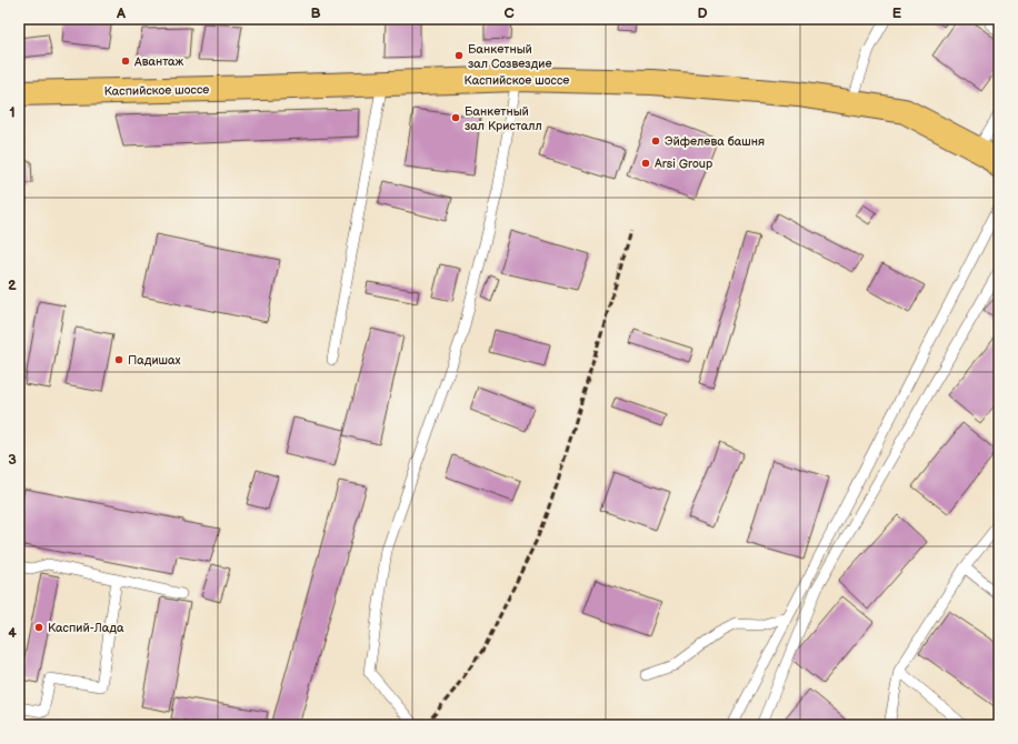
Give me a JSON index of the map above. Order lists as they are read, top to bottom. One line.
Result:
{"streets":{"main road":["Каспийское шоссе"]},"places":["Банкетный зал Созвездие","Авантаж","Банкетный зал Кристалл","Эйфелева башня","Arsi Group","Падишах","Каспий-Лада"],"grid":{"columns":["A","B","C","D","E"],"rows":["1","2","3","4"]}}
